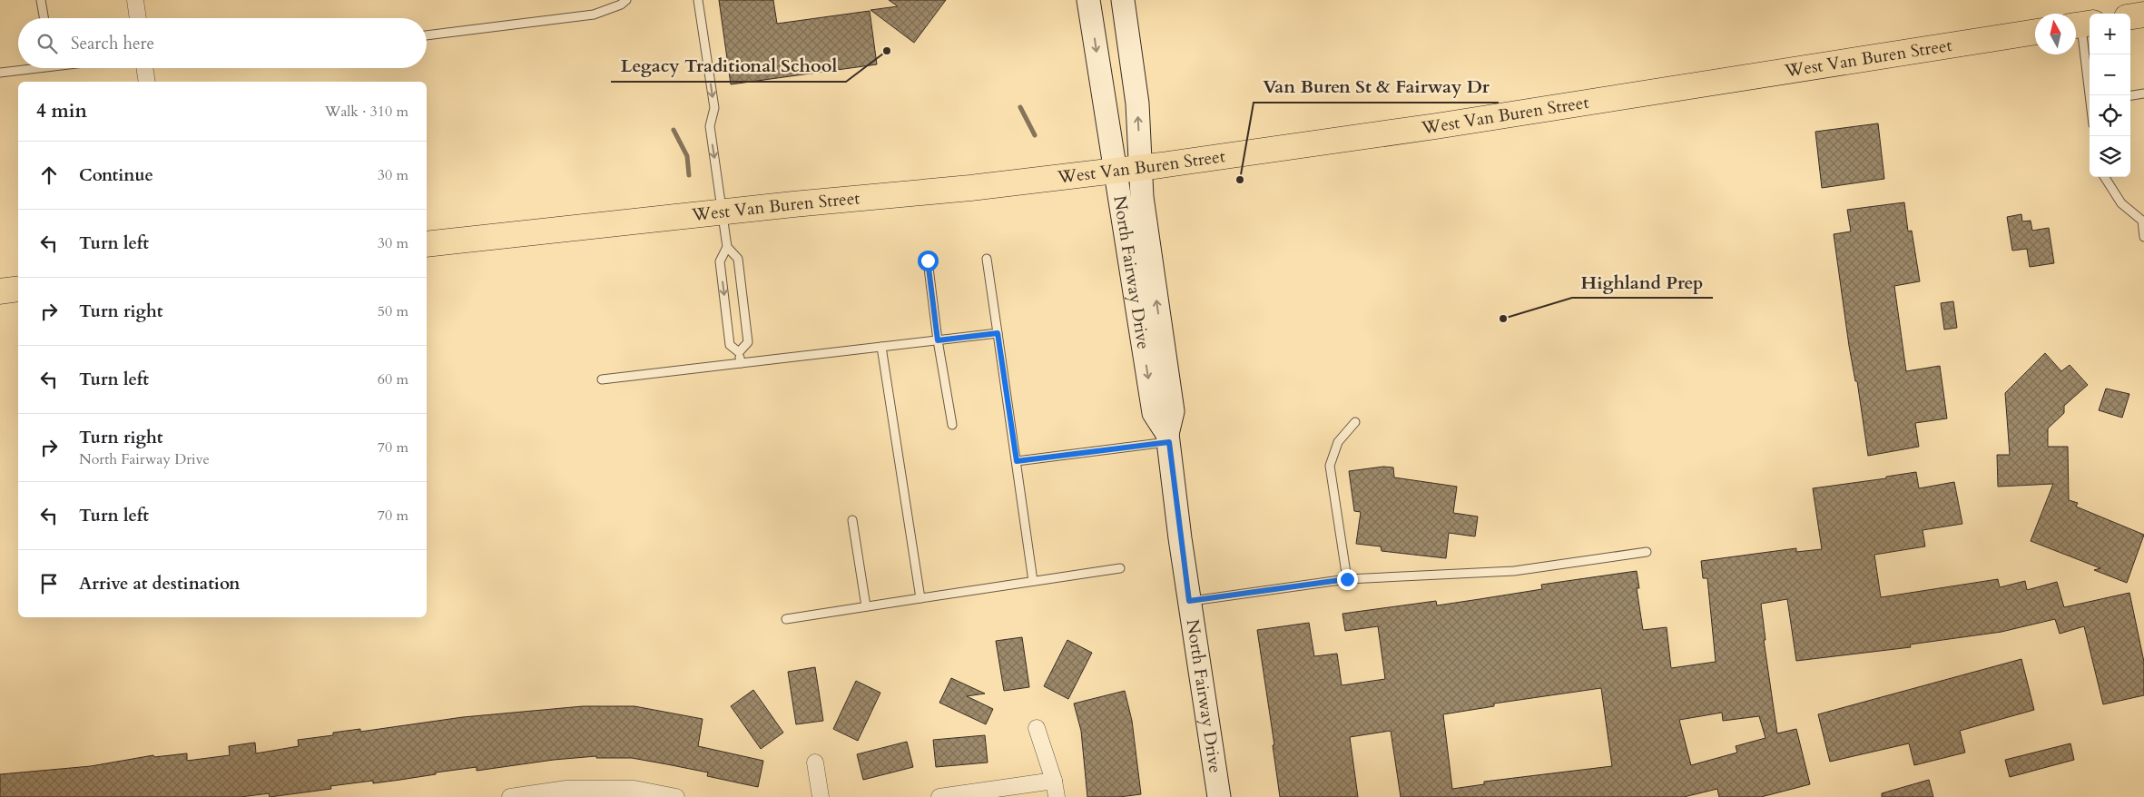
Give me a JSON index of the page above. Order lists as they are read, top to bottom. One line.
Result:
{"streets":{"main road":["West Van Buren Street"],"street":["North Fairway Drive"]},"crossings":[["West Van Buren Street","North Fairway Drive"]],"places":["Legacy Traditional School","Van Buren St & Fairway Dr","Highland Prep"],"north":"top","page":{"map_buttons":["+","−"],"search":"Search here","heading":["4 min","Walk · 310 m"],"list":[["Continue","30 m"],["Turn left","30 m"],["Turn right","50 m"],["Turn left","60 m"],["Turn right","North Fairway Drive","70 m"],["Turn left","70 m"],"Arrive at destination"]}}
